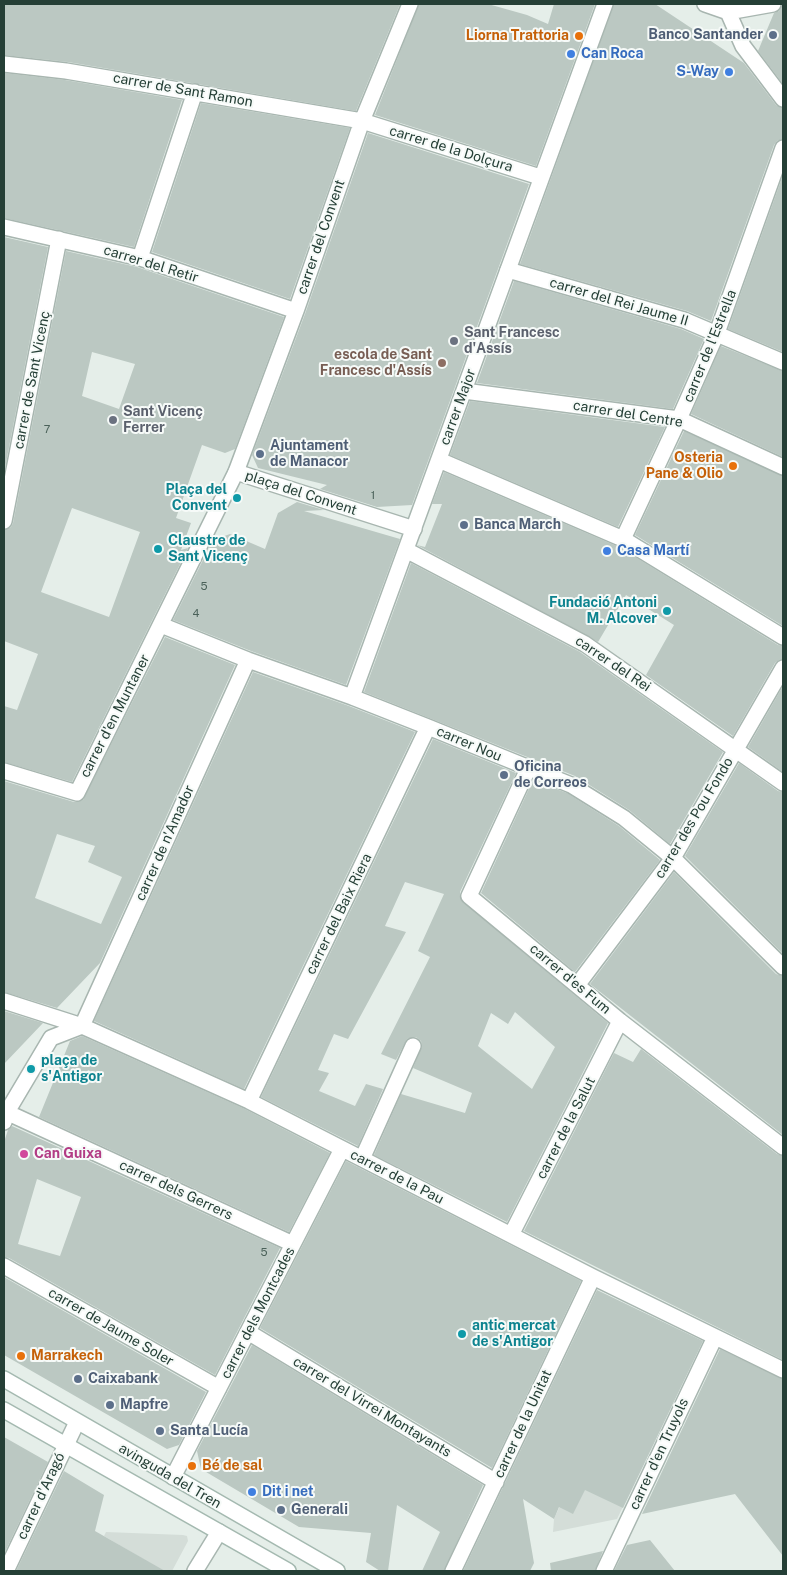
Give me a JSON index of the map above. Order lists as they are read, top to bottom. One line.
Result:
{"streets":{"street":["carrer de Sant Ramon","carrer de la Dolçura","carrer del Convent","carrer del Retir","carrer del Rei Jaume II","carrer de l'Estrella","carrer de Sant Vicenç","carrer Major","carrer del Centre","plaça del Convent","carrer del Rei","carrer d'en Muntaner","carrer Nou","carrer des Pou Fondo","carrer de n'Amador","carrer del Baix Riera","carrer d'es Fum","carrer de la Salut","carrer de la Pau","carrer dels Gerrers","carrer dels Montcades","carrer de Jaume Soler","carrer del Virrei Montayants","carrer de la Unitat","carrer d'en Truyols","avinguda del Tren","carrer d'Aragó"]},"crossings":[["carrer de Sant Ramon","carrer de la Dolçura"],["carrer de Sant Ramon","carrer del Convent"],["carrer de la Dolçura","carrer del Convent"],["carrer de la Dolçura","carrer Major"],["carrer del Convent","carrer del Retir"],["carrer del Convent","plaça del Convent"],["carrer del Retir","carrer de Sant Vicenç"],["carrer del Rei Jaume II","carrer de l'Estrella"],["carrer del Rei Jaume II","carrer Major"],["carrer de l'Estrella","carrer del Centre"],["carrer Major","carrer del Centre"],["carrer Major","plaça del Convent"],["carrer Major","carrer del Rei"],["carrer Major","carrer Nou"],["plaça del Convent","carrer d'en Muntaner"],["plaça del Convent","carrer Nou"],["carrer del Rei","carrer des Pou Fondo"],["carrer d'en Muntaner","carrer Nou"],["carrer Nou","carrer des Pou Fondo"],["carrer Nou","carrer de n'Amador"],["carrer Nou","carrer del Baix Riera"],["carrer Nou","carrer d'es Fum"],["carrer des Pou Fondo","carrer d'es Fum"],["carrer de n'Amador","carrer de la Pau"],["carrer del Baix Riera","carrer de la Pau"],["carrer d'es Fum","carrer de la Salut"],["carrer de la Salut","carrer de la Pau"],["carrer de la Pau","carrer dels Montcades"],["carrer de la Pau","carrer de la Unitat"],["carrer de la Pau","carrer d'en Truyols"],["carrer dels Gerrers","carrer dels Montcades"],["carrer dels Montcades","carrer de Jaume Soler"],["carrer dels Montcades","carrer del Virrei Montayants"],["carrer dels Montcades","avinguda del Tren"],["carrer del Virrei Montayants","carrer de la Unitat"],["avinguda del Tren","carrer d'Aragó"]],"places":["Banco Santander","Liorna Trattoria","Can Roca","S-Way","Sant Francesc d'Assís","escola de Sant Francesc d'Assís","Sant Vicenç Ferrer","Ajuntament de Manacor","Osteria Pane & Olio","Plaça del Convent","Banca March","Claustre de Sant Vicenç","Casa Martí","Fundació Antoni M. Alcover","Oficina de Correos","plaça de s'Antigor","Can Guixa","antic mercat de s'Antigor","Marrakech","Caixabank","Mapfre","Santa Lucía","Bé de sal","Dit i net","Generali"],"house_numbers":["7","1","5","4","5"]}
